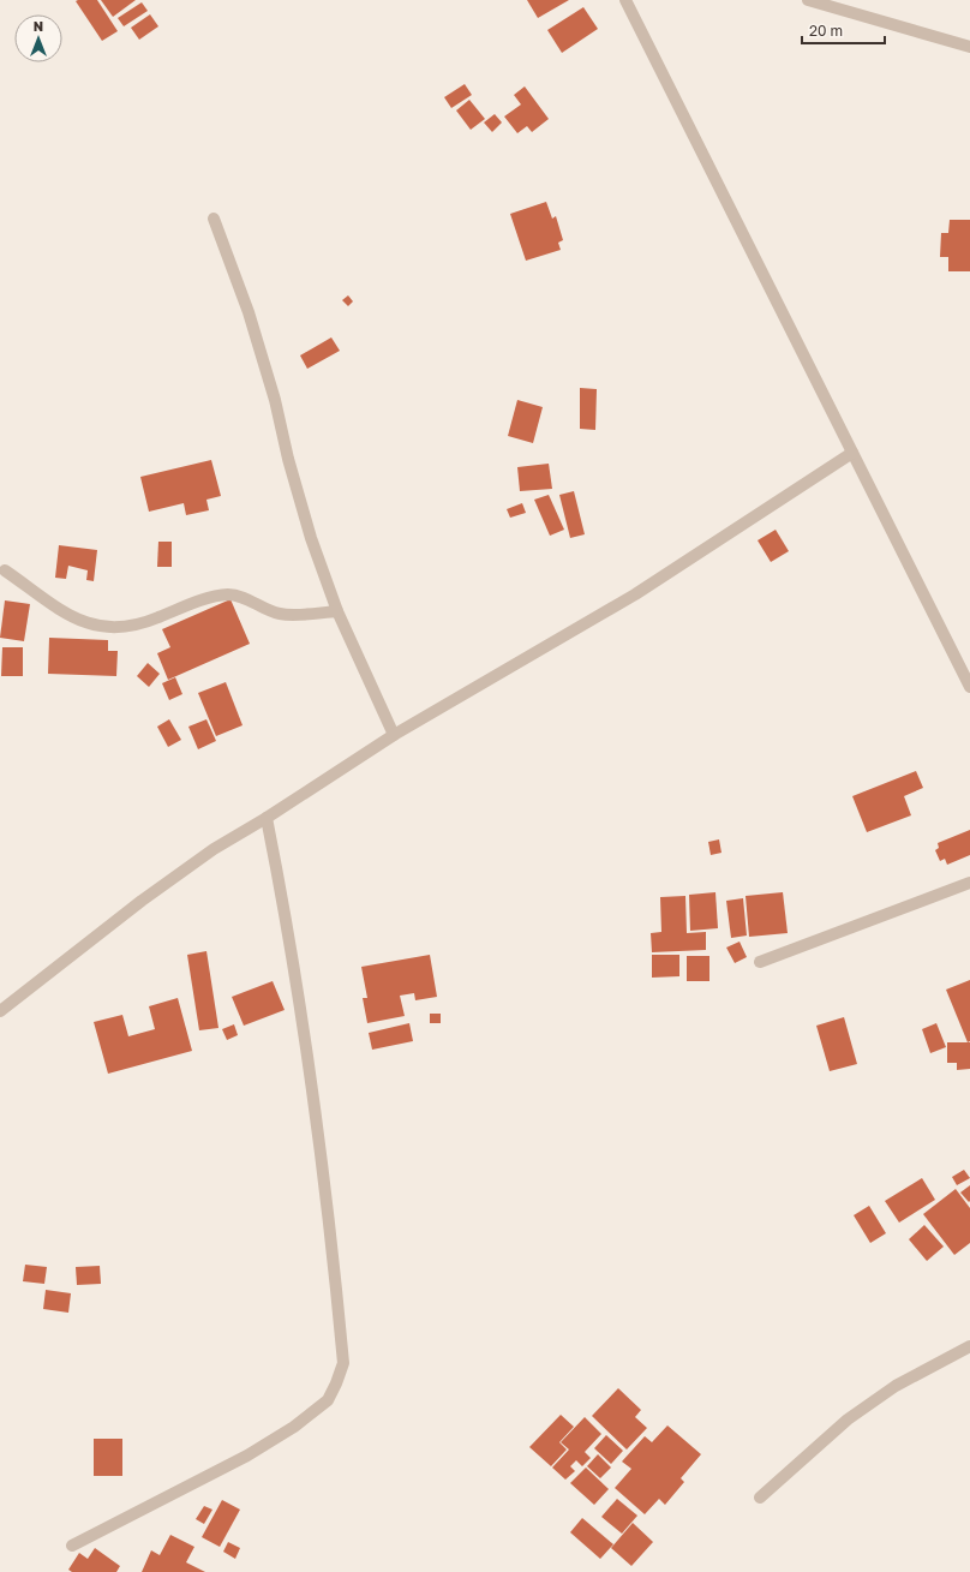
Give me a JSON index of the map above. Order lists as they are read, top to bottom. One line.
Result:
{"scale_bar":"20 m","north":"top"}
